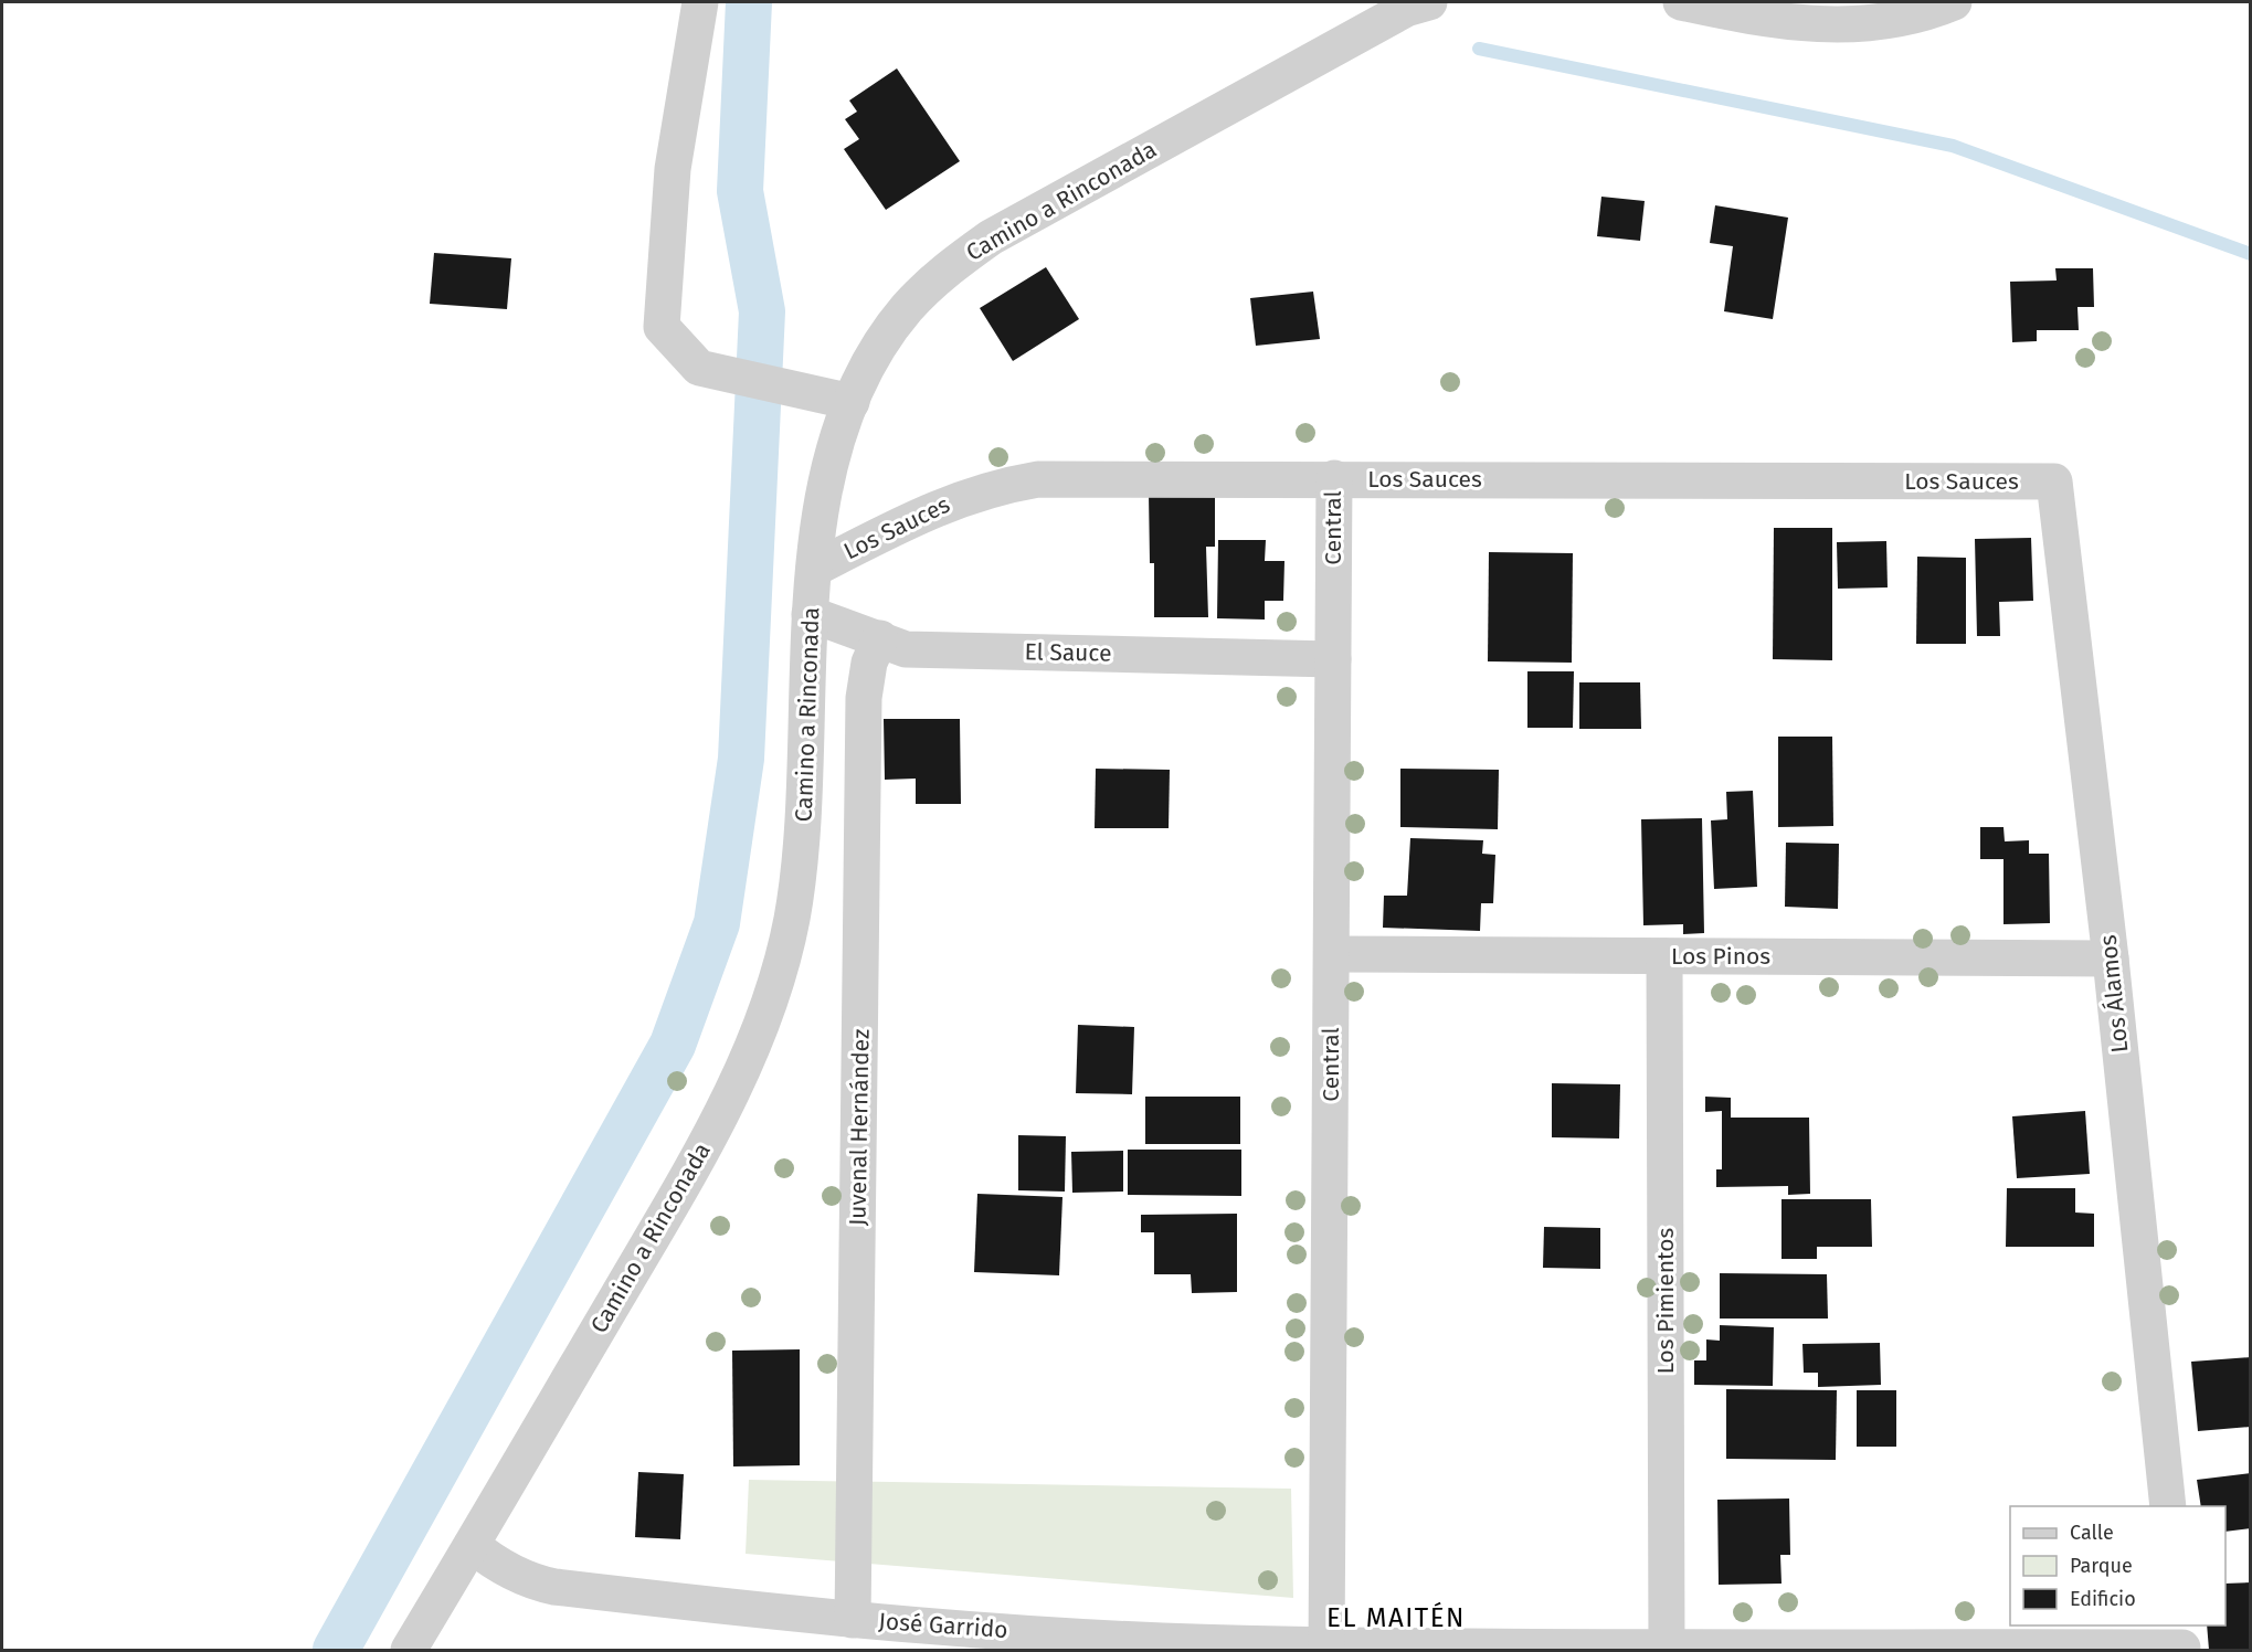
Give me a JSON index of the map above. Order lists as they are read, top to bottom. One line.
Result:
{"streets":{"street":["Camino a Rinconada","Los Sauces","Central","El Sauce","Los Pinos","Los Álamos","Juvenal Hernández","Los Pimientos","José Garrido"]},"crossings":[["Camino a Rinconada","Los Sauces"],["Camino a Rinconada","El Sauce"],["Camino a Rinconada","José Garrido"],["Los Sauces","Central"],["Los Sauces","Los Álamos"],["Central","El Sauce"],["Central","Los Pinos"],["Central","José Garrido"],["El Sauce","Juvenal Hernández"],["Los Pinos","Los Álamos"],["Los Pinos","Los Pimientos"],["Juvenal Hernández","José Garrido"],["Los Pimientos","José Garrido"]],"districts":["EL MAITÉN"],"legend":["Calle","Parque","Edificio"]}
